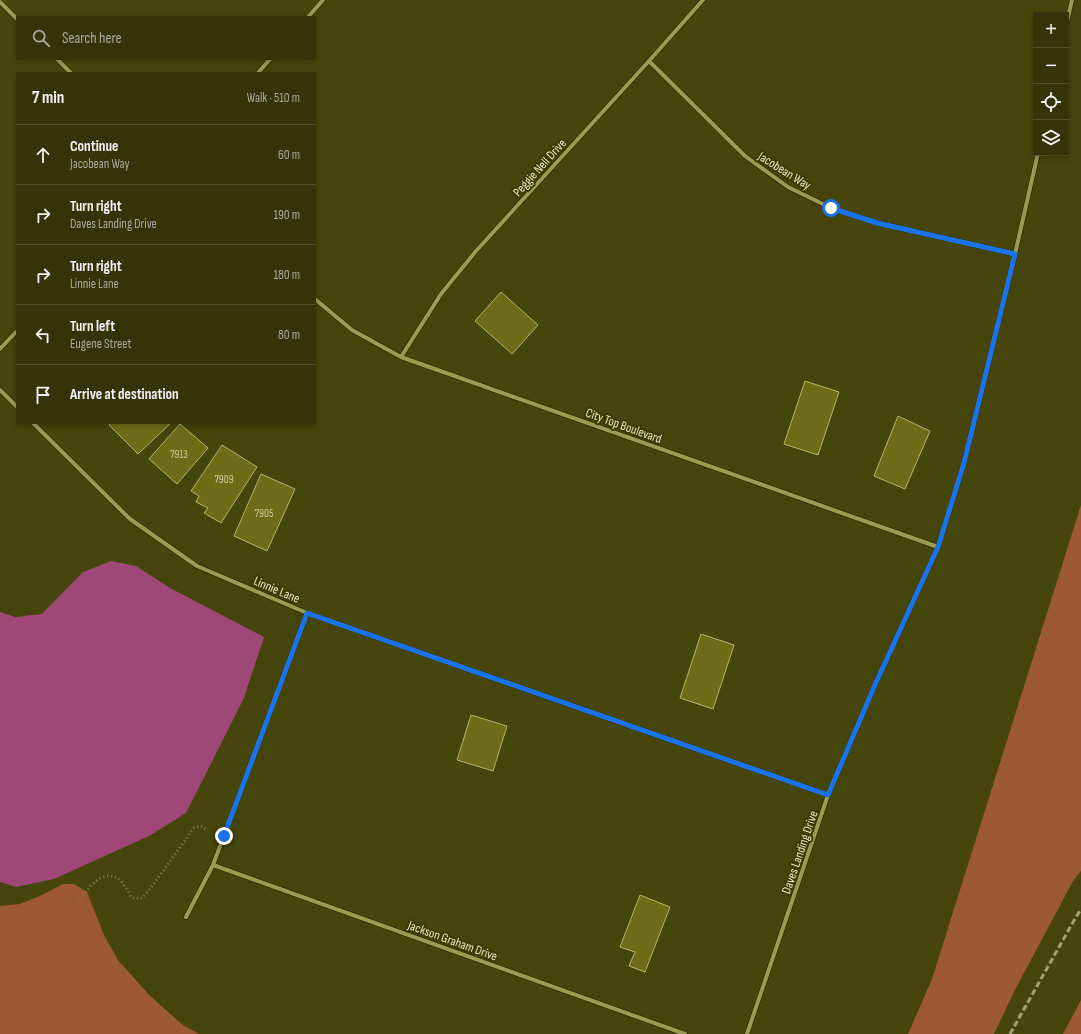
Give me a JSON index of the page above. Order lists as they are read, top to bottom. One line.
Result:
{"streets":{"street":["Peggie Nell Drive","Jacobean Way","City Top Boulevard","Linnie Lane","Daves Landing Drive","Jackson Graham Drive"]},"crossings":[["Peggie Nell Drive","Jacobean Way"],["Peggie Nell Drive","City Top Boulevard"],["Jacobean Way","Daves Landing Drive"],["City Top Boulevard","Daves Landing Drive"],["Linnie Lane","Daves Landing Drive"]],"house_numbers":["7913","7909","7905"],"page":{"map_buttons":["+","−"],"search":"Search here","heading":["7 min","Walk · 510 m"],"list":[["Continue","Jacobean Way","60 m"],["Turn right","Daves Landing Drive","190 m"],["Turn right","Linnie Lane","180 m"],["Turn left","Eugene Street","80 m"],"Arrive at destination"]}}
